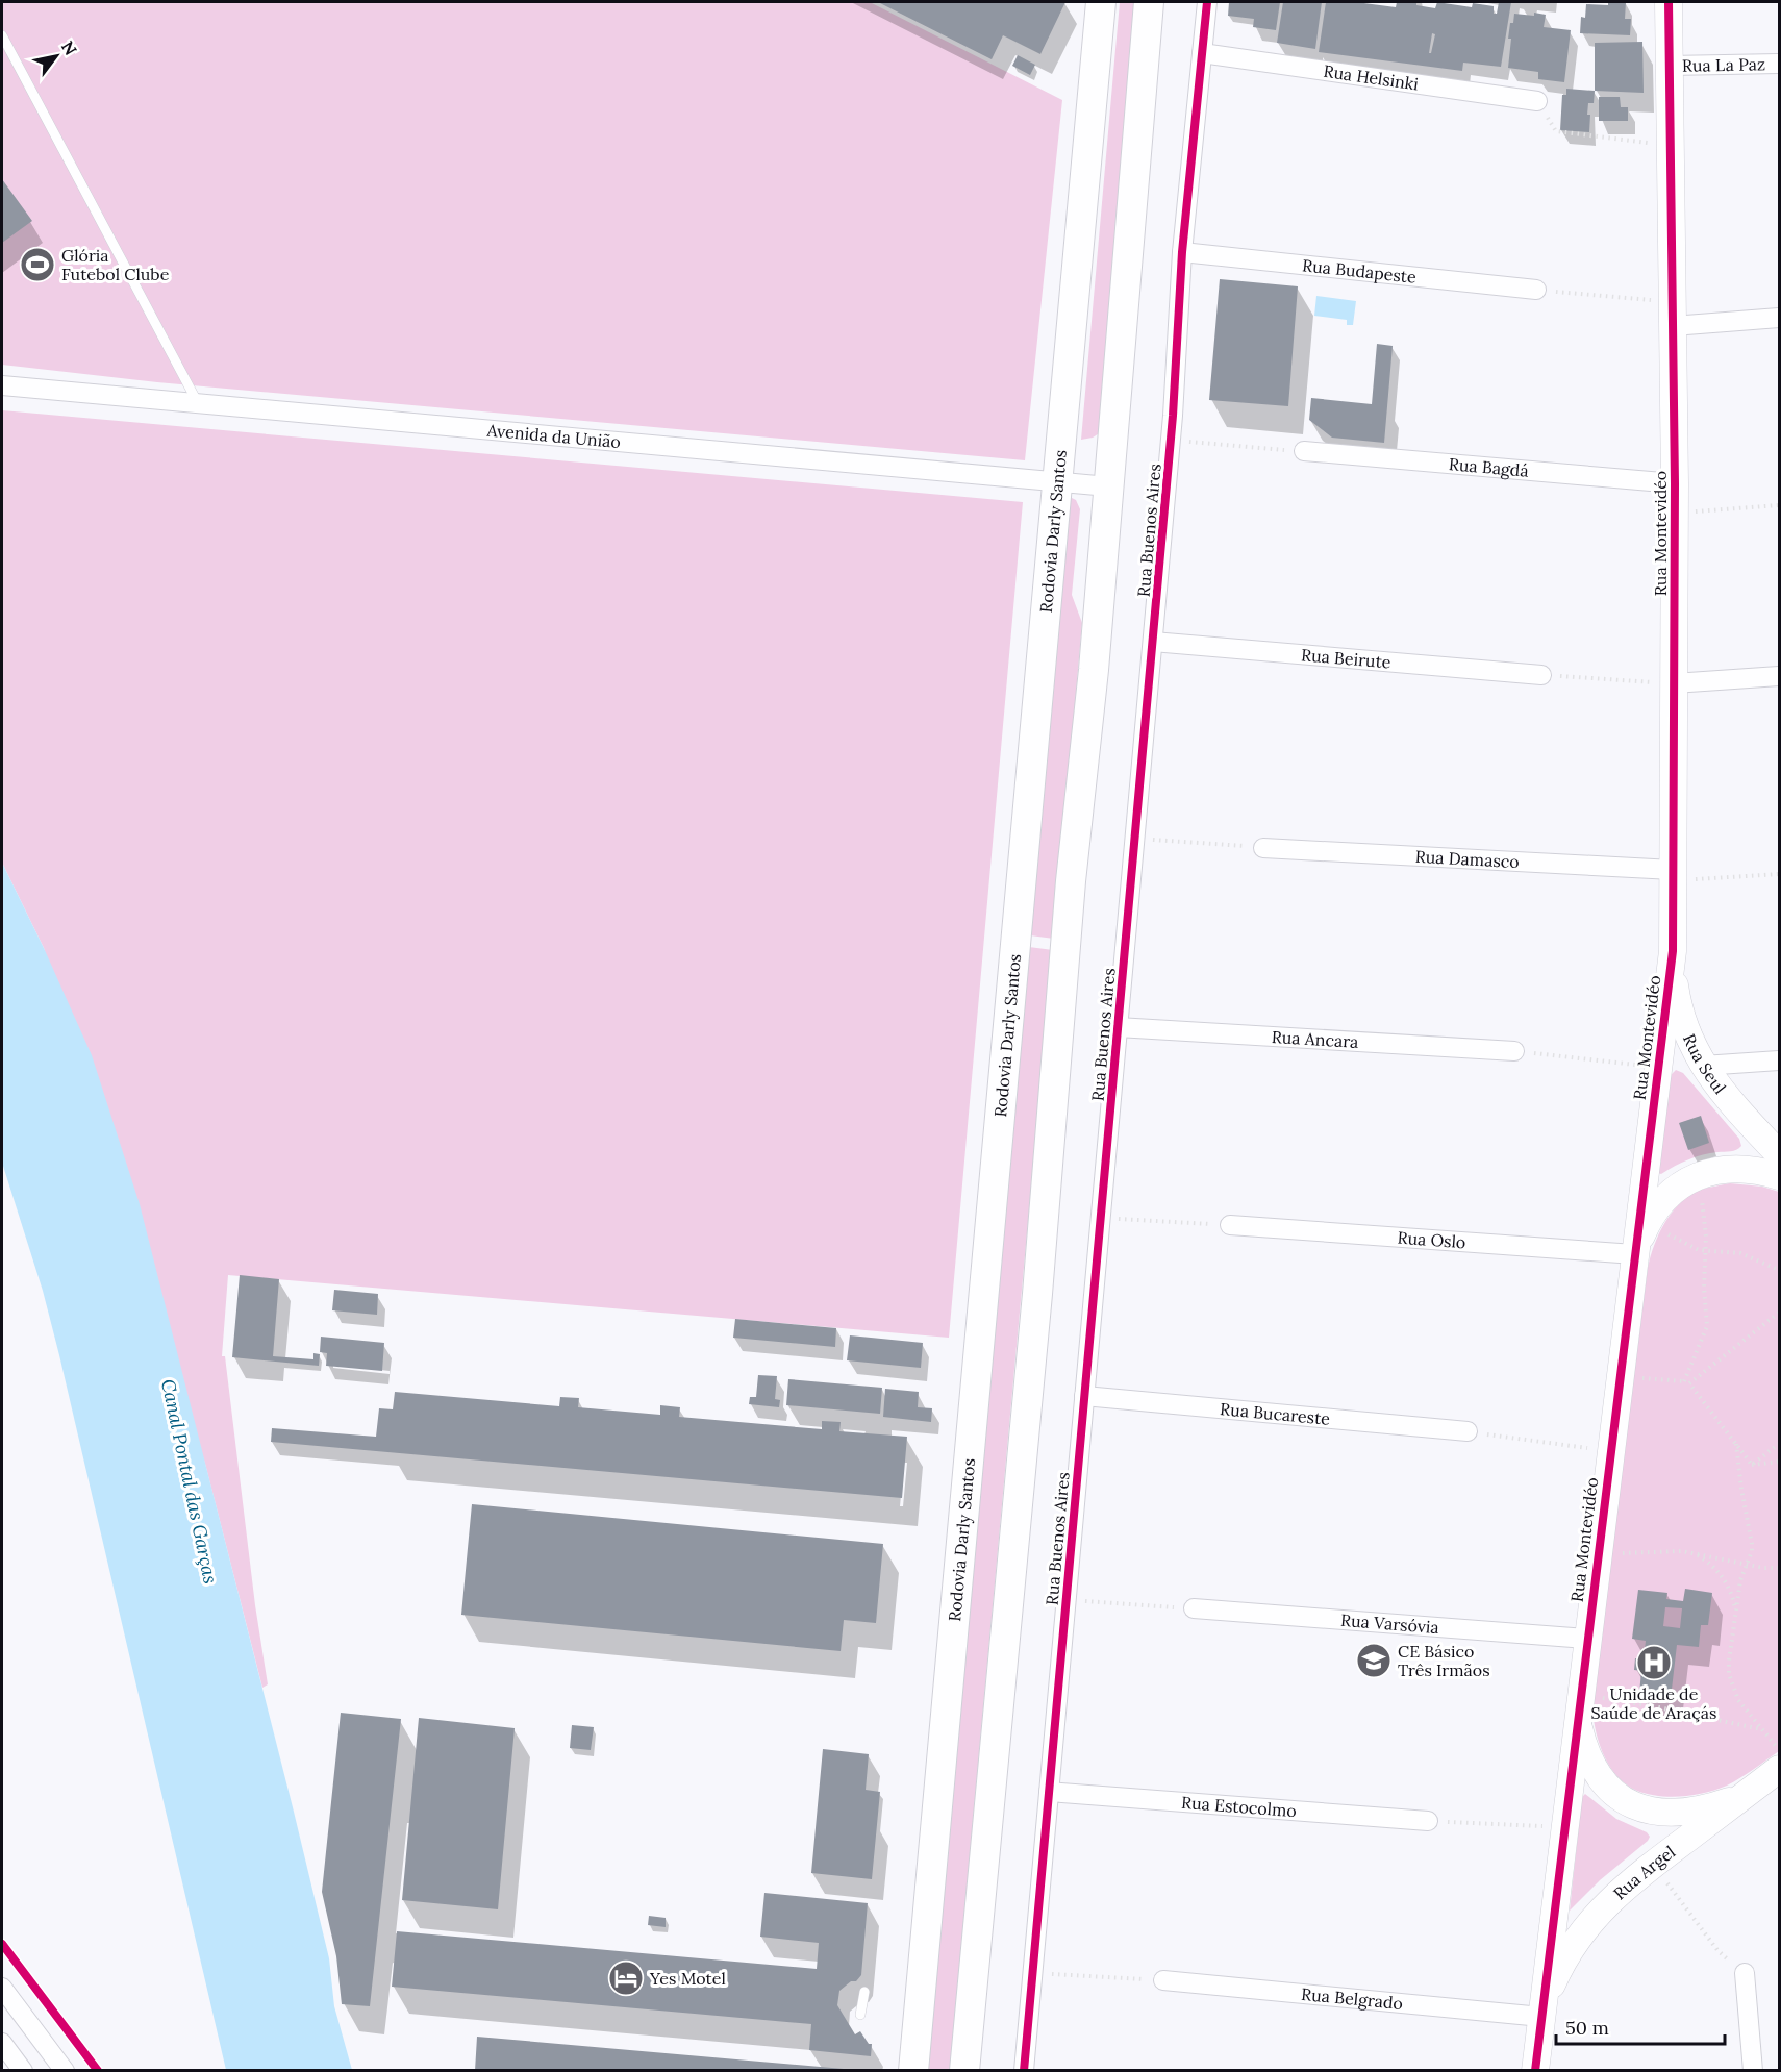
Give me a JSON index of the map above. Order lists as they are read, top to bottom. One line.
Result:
{"streets":{"main road":["Rodovia Darly Santos"],"street":["Rua La Paz","Rua Helsinki","Rua Budapeste","Avenida da União","Rua Bagdá","Rua Buenos Aires","Rua Montevidéo","Rua Beirute","Rua Damasco","Rua Ancara","Rua Seul","Rua Oslo","Rua Bucareste","Rua Varsóvia","Rua Estocolmo","Rua Argel","Rua Belgrado"]},"crossings":[["Rua La Paz","Rua Montevidéo"],["Rua Helsinki","Rua Buenos Aires"],["Rua Budapeste","Rua Buenos Aires"],["Avenida da União","Rodovia Darly Santos"],["Rua Bagdá","Rua Montevidéo"],["Rua Buenos Aires","Rua Beirute"],["Rua Buenos Aires","Rua Ancara"],["Rua Buenos Aires","Rua Bucareste"],["Rua Buenos Aires","Rua Estocolmo"],["Rua Montevidéo","Rua Damasco"],["Rua Montevidéo","Rua Seul"],["Rua Montevidéo","Rua Oslo"],["Rua Montevidéo","Rua Varsóvia"],["Rua Montevidéo","Rua Argel"],["Rua Montevidéo","Rua Belgrado"],["Rua Argel","Rua Belgrado"]],"water":["Canal Pontal das Garças"],"places":{"sports":["Glória Futebol Clube"],"school or university":["CE Básico Três Irmãos"],"hospital":["Unidade de Saúde de Araçás"],"hotel":["Yes Motel"]},"scale_bar":"50 m","north":"top right"}
